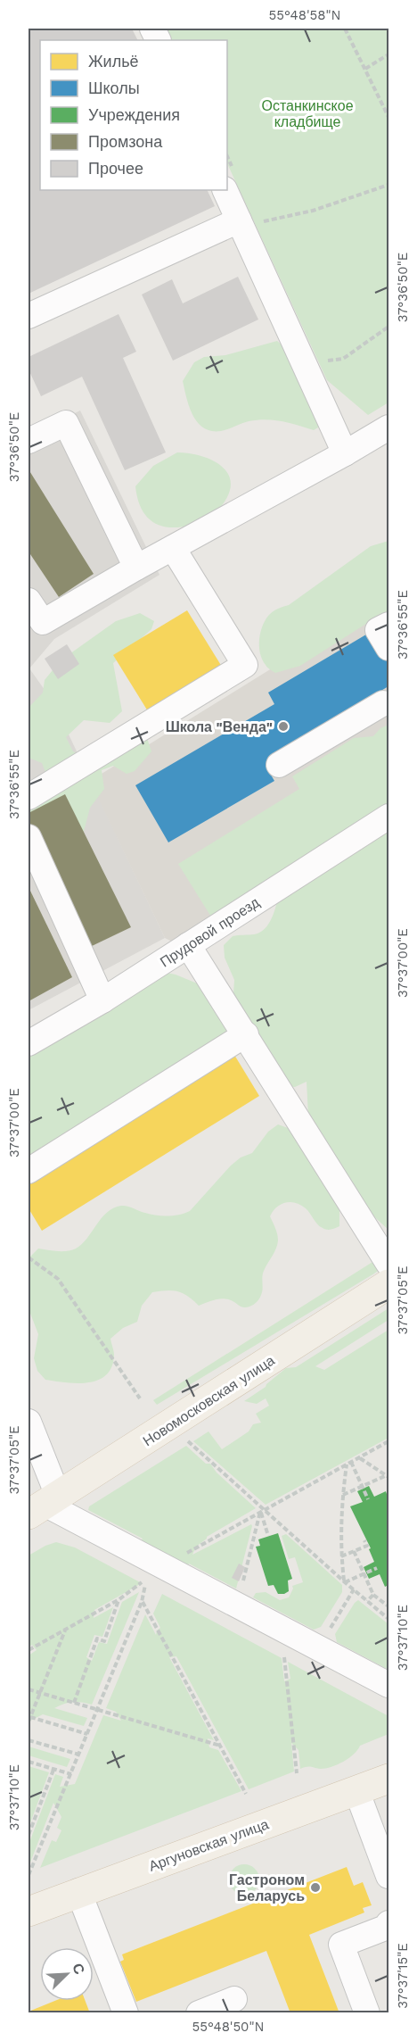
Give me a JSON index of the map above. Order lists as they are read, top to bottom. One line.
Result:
{"streets":{"main road":["Новомосковская улица","Аргуновская улица"],"street":["Прудовой проезд"]},"parks":["Останкинское кладбище"],"places":["Школа \"Венда\"","Гастроном Беларусь"],"legend":["Жильё","Школы","Учреждения","Промзона","Прочее"],"north":"top right","coordinates":["55°48'58\"N","37°36'50\"E","37°36'55\"E","37°37'00\"E","37°37'05\"E","37°37'10\"E","37°37'15\"E","55°48'50\"N"]}
